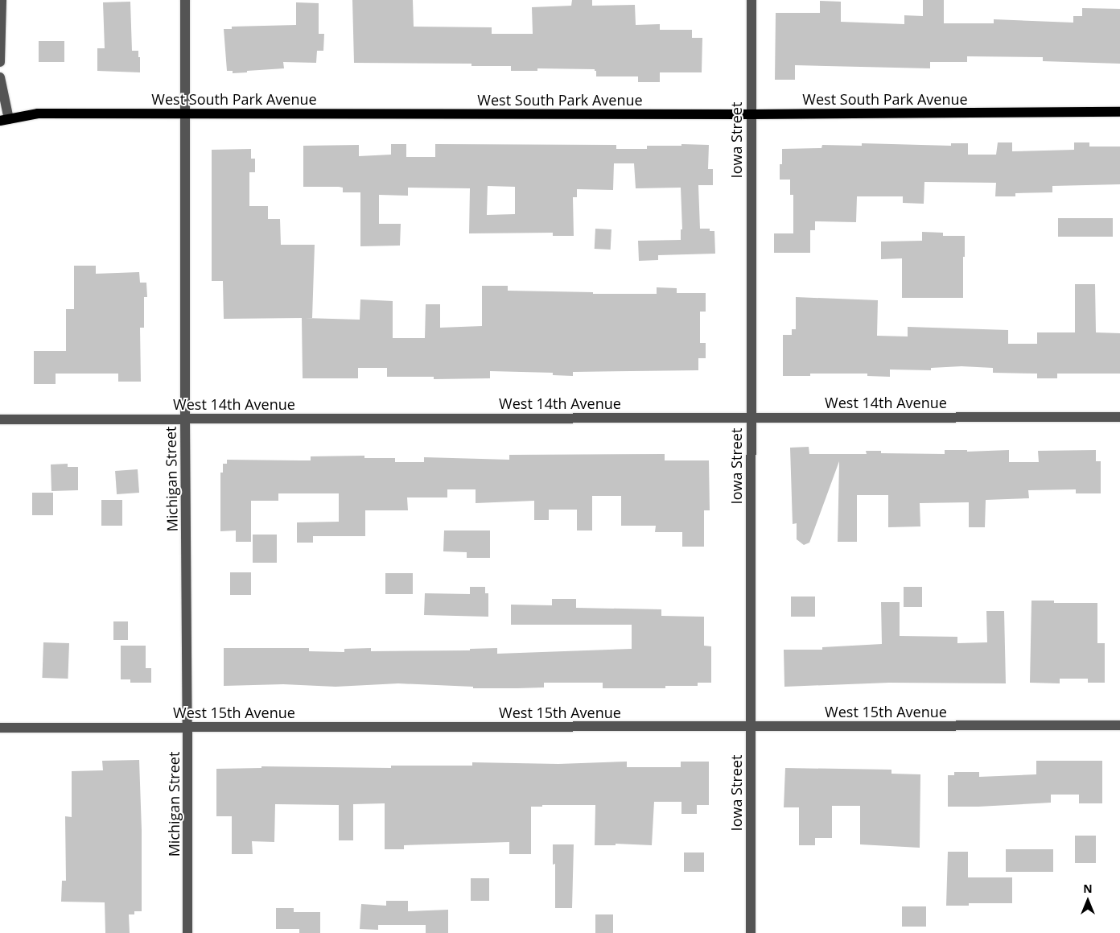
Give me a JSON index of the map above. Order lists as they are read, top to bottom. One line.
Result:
{"streets":{"main road":["West South Park Avenue"],"street":["Iowa Street","West 14th Avenue","Michigan Street","West 15th Avenue"]},"crossings":[["West South Park Avenue","Iowa Street"],["West South Park Avenue","Michigan Street"],["Iowa Street","West 14th Avenue"],["Iowa Street","West 15th Avenue"],["West 14th Avenue","Michigan Street"],["Michigan Street","West 15th Avenue"]],"north":"top"}
